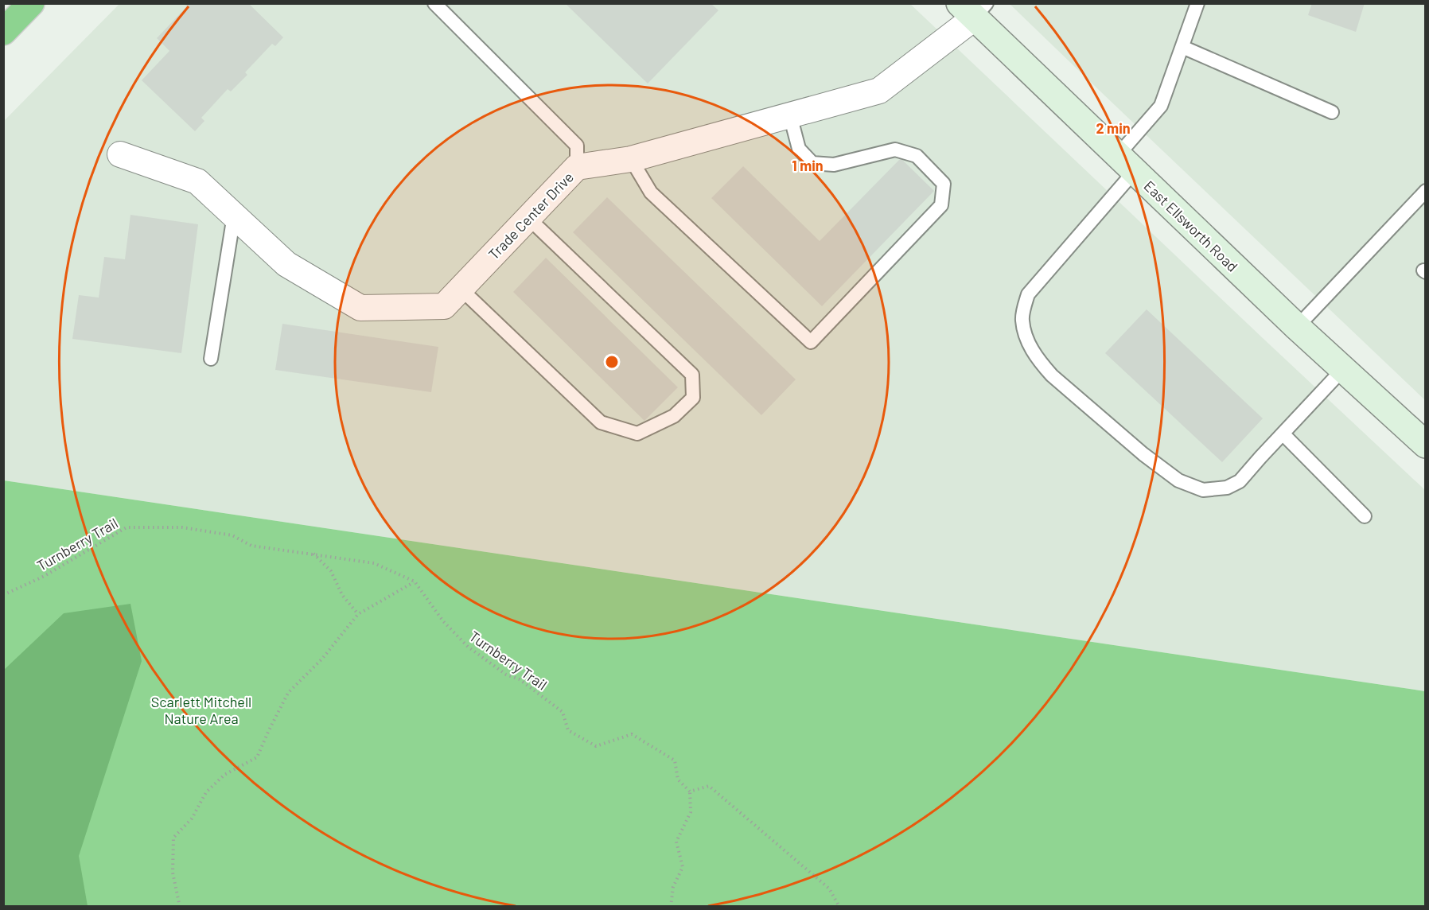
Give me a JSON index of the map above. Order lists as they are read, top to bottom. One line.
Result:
{"streets":{"main road":["East Ellsworth Road"],"street":["Trade Center Drive"],"path":["Turnberry Trail"]},"crossings":[["Trade Center Drive","East Ellsworth Road"]],"parks":["Scarlett Mitchell Nature Area"],"rings":["2 min","1 min"]}
